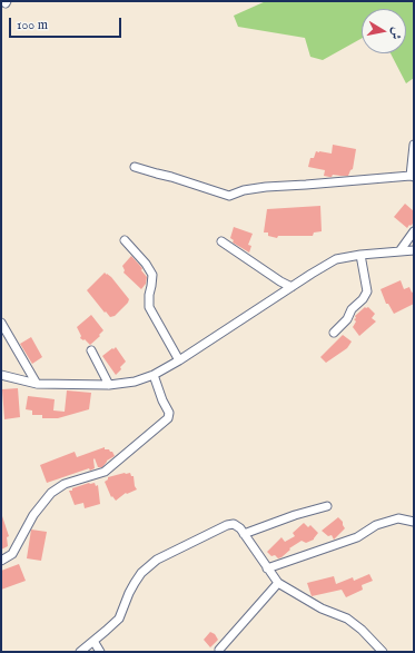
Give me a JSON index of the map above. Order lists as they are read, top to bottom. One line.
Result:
{"scale_bar":"100 m","north":"right"}
